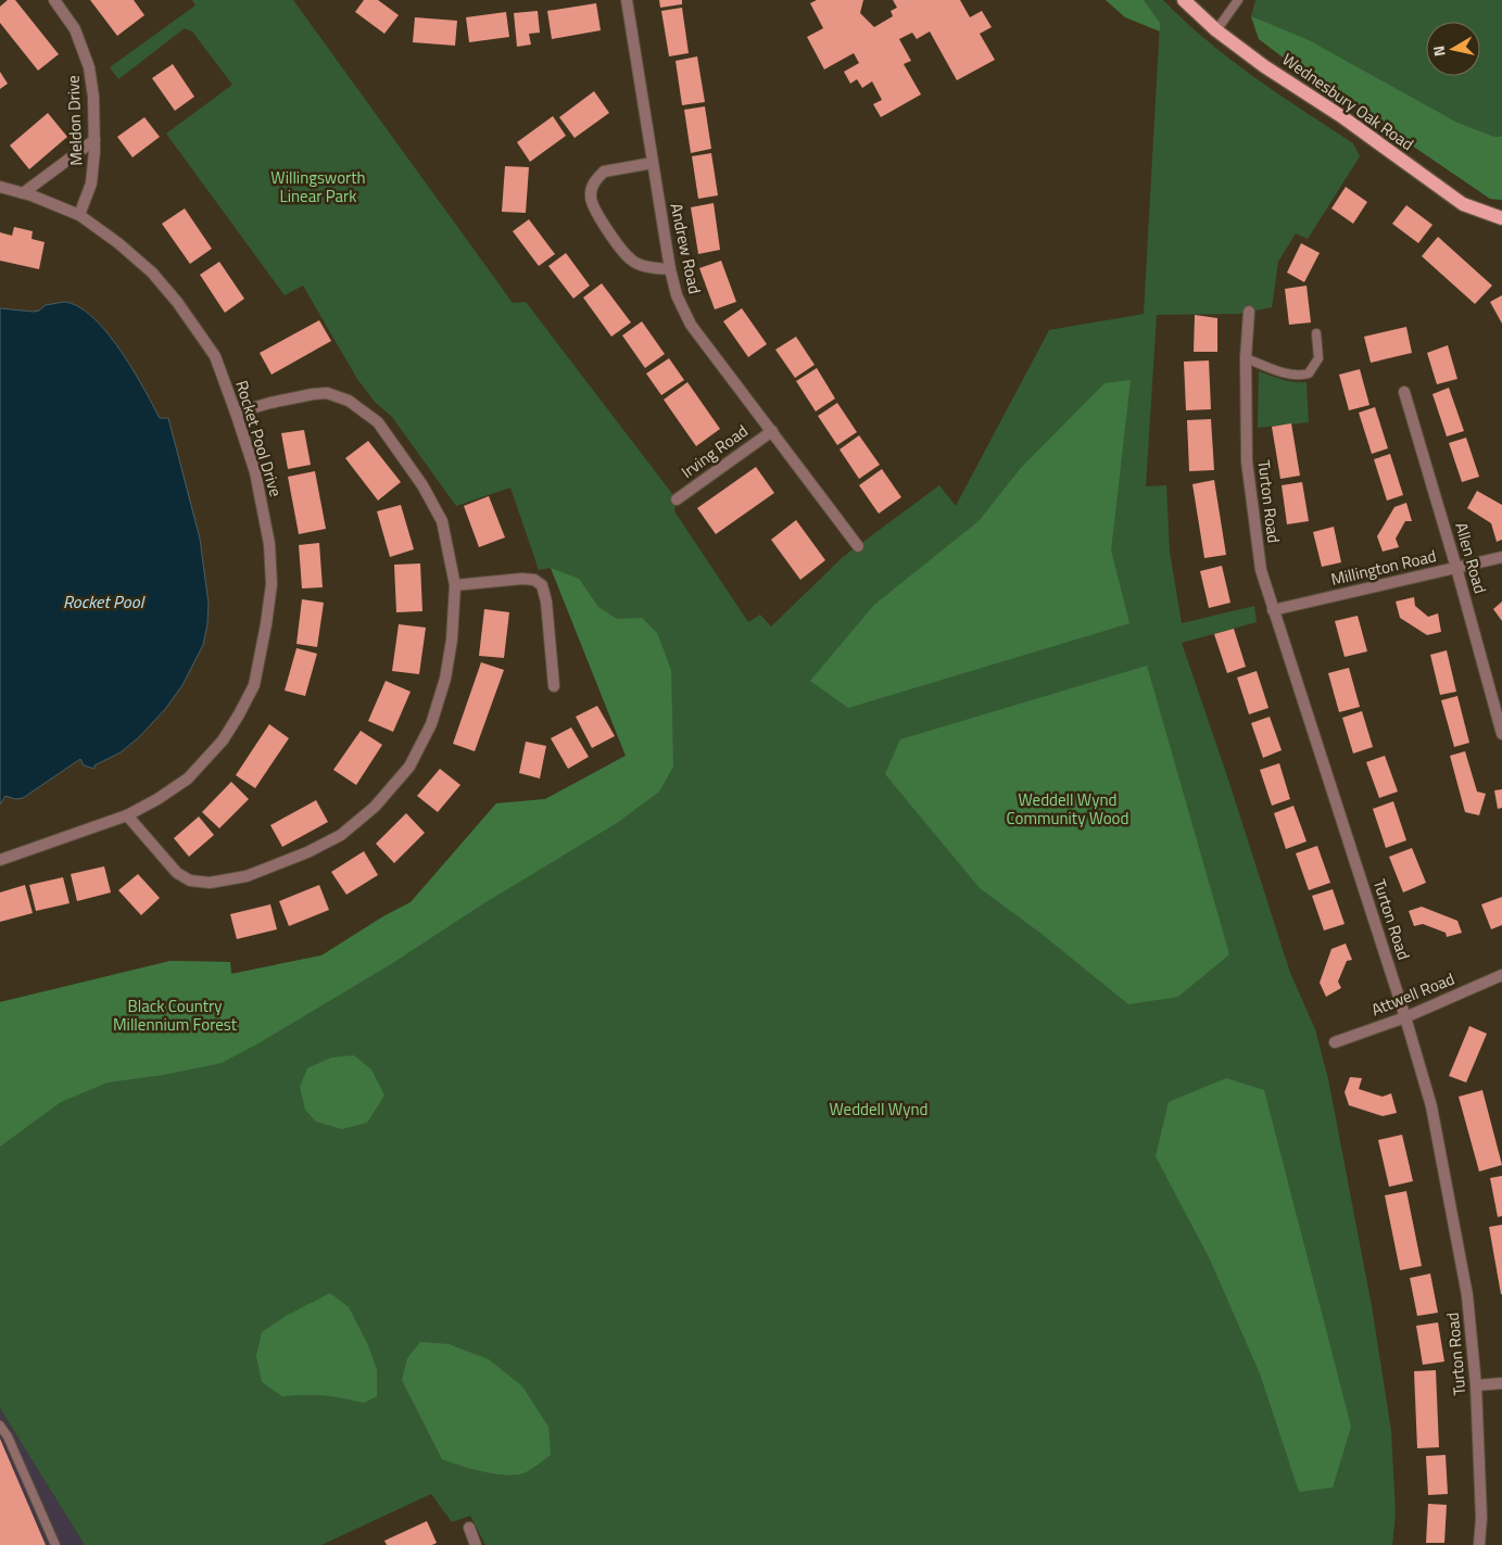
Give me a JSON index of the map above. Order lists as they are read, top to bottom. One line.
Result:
{"streets":{"main road":["Wednesbury Oak Road"],"street":["Meldon Drive","Andrew Road","Rocket Pool Drive","Irving Road","Turton Road","Allen Road","Millington Road","Attwell Road"]},"crossings":[["Meldon Drive","Rocket Pool Drive"],["Andrew Road","Irving Road"],["Turton Road","Millington Road"],["Turton Road","Attwell Road"],["Allen Road","Millington Road"]],"water":["Rocket Pool"],"parks":["Willingsworth Linear Park","Weddell Wynd Community Wood","Black Country Millennium Forest","Weddell Wynd"],"north":"left"}
